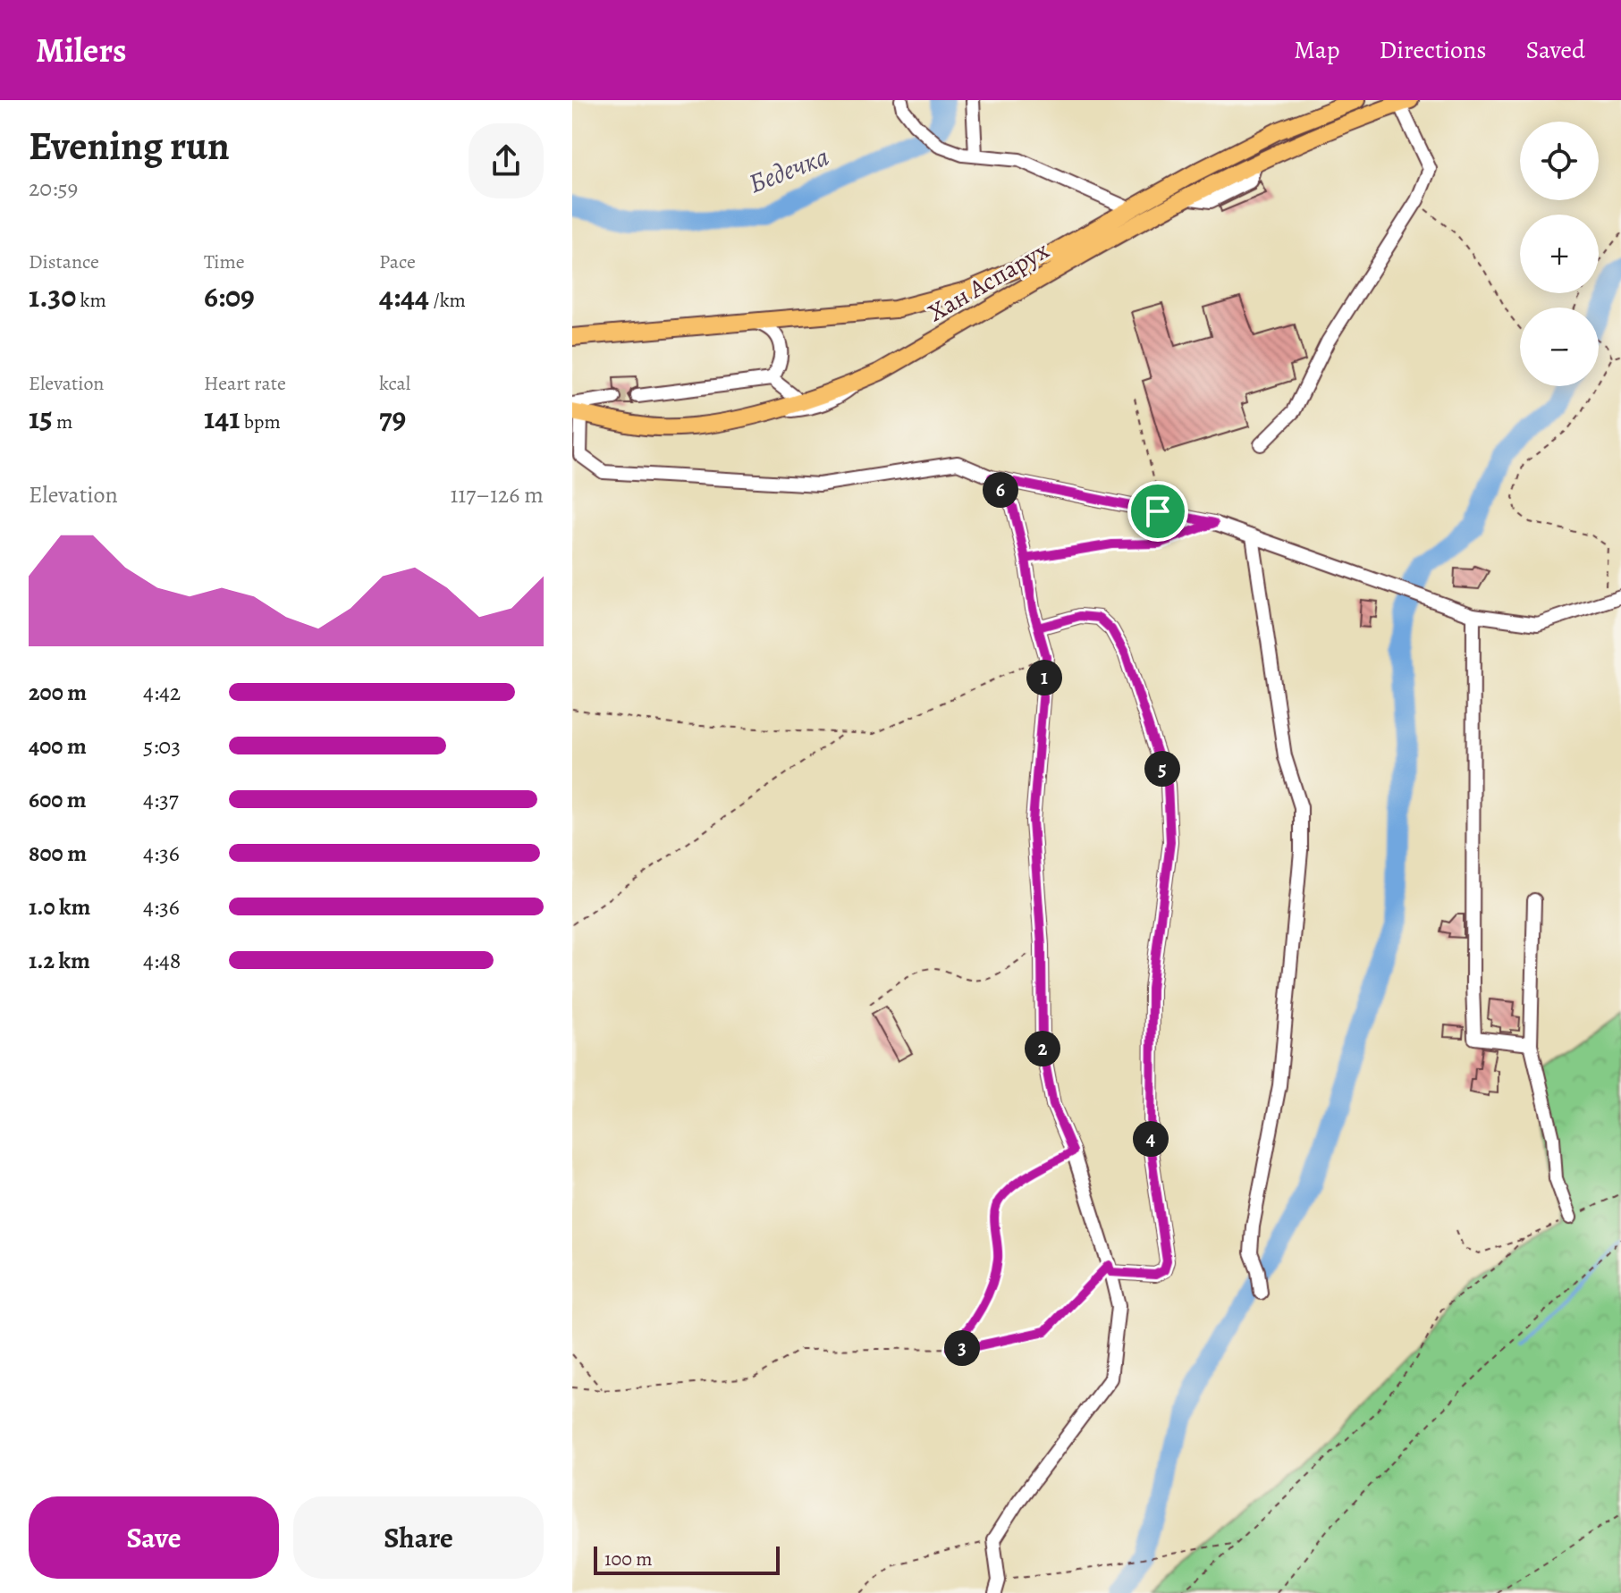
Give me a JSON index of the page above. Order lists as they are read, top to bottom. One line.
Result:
{"streets":{"main road":["Хан Аспарух"]},"water":["Бедечка"],"scale_bar":"100 m","page":{"header":"Milers","nav":["Map","Directions","Saved"],"heading":["Evening run","20:59"],"map_buttons":["+","−"],"stats":[["Distance","1.30 km"],["Time","6:09"],["Pace","4:44 /km"],["Elevation","15 m"],["Heart rate","141 bpm"],["kcal","79"]],"chart":["Elevation","117–126 m"],"pins":["6","1","5","2","4","3"],"list":[{"name":"200 m","note":"4:42"},{"name":"400 m","note":"5:03"},{"name":"600 m","note":"4:37"},{"name":"800 m","note":"4:36"},{"name":"1.0 km","note":"4:36"},{"name":"1.2 km","note":"4:48"}],"buttons":["Save","Share"],"scale":"100 m"}}
